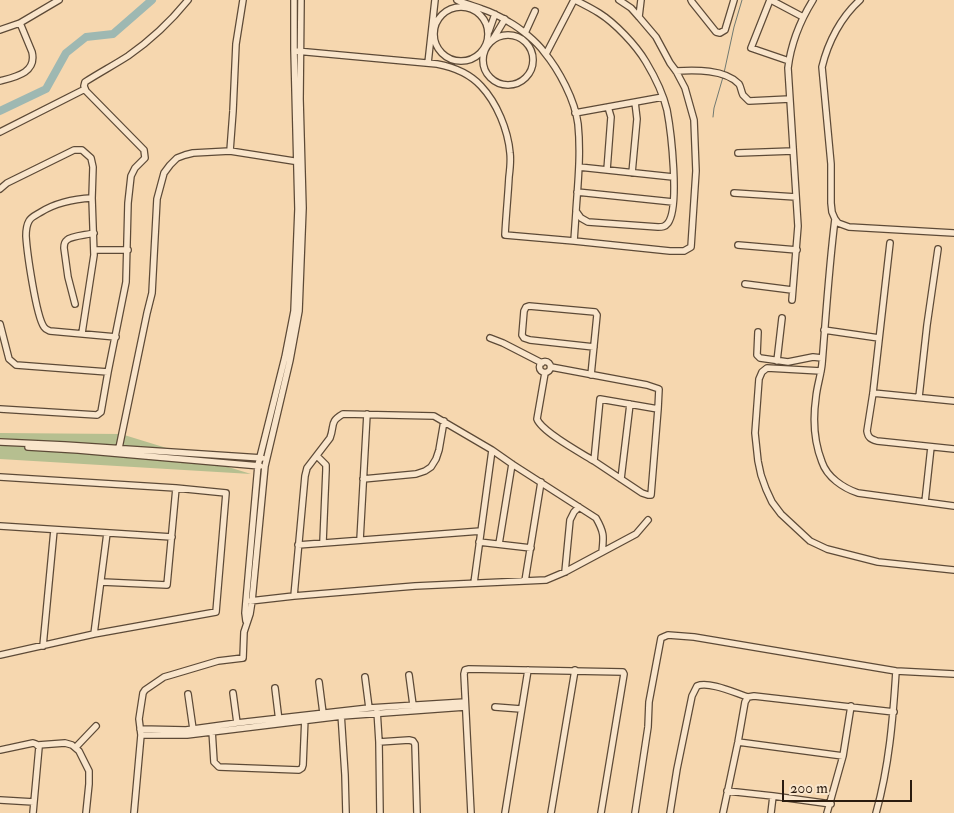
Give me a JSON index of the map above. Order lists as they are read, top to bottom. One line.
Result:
{"scale_bar":"200 m"}
